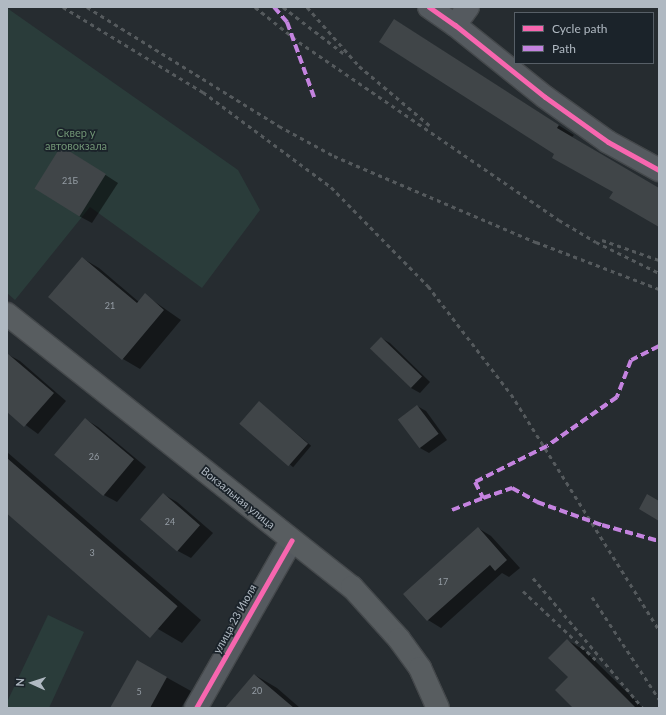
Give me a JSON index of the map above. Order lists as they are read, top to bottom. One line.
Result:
{"streets":{"main road":["Вокзальная улица"],"street":["улица 23 Июля"]},"crossings":[["Вокзальная улица","улица 23 Июля"]],"parks":["Сквер у автовокзала"],"house_numbers":["21Б","21","26","24","3","17","20","5"],"legend":["Cycle path","Path"],"north":"left"}
